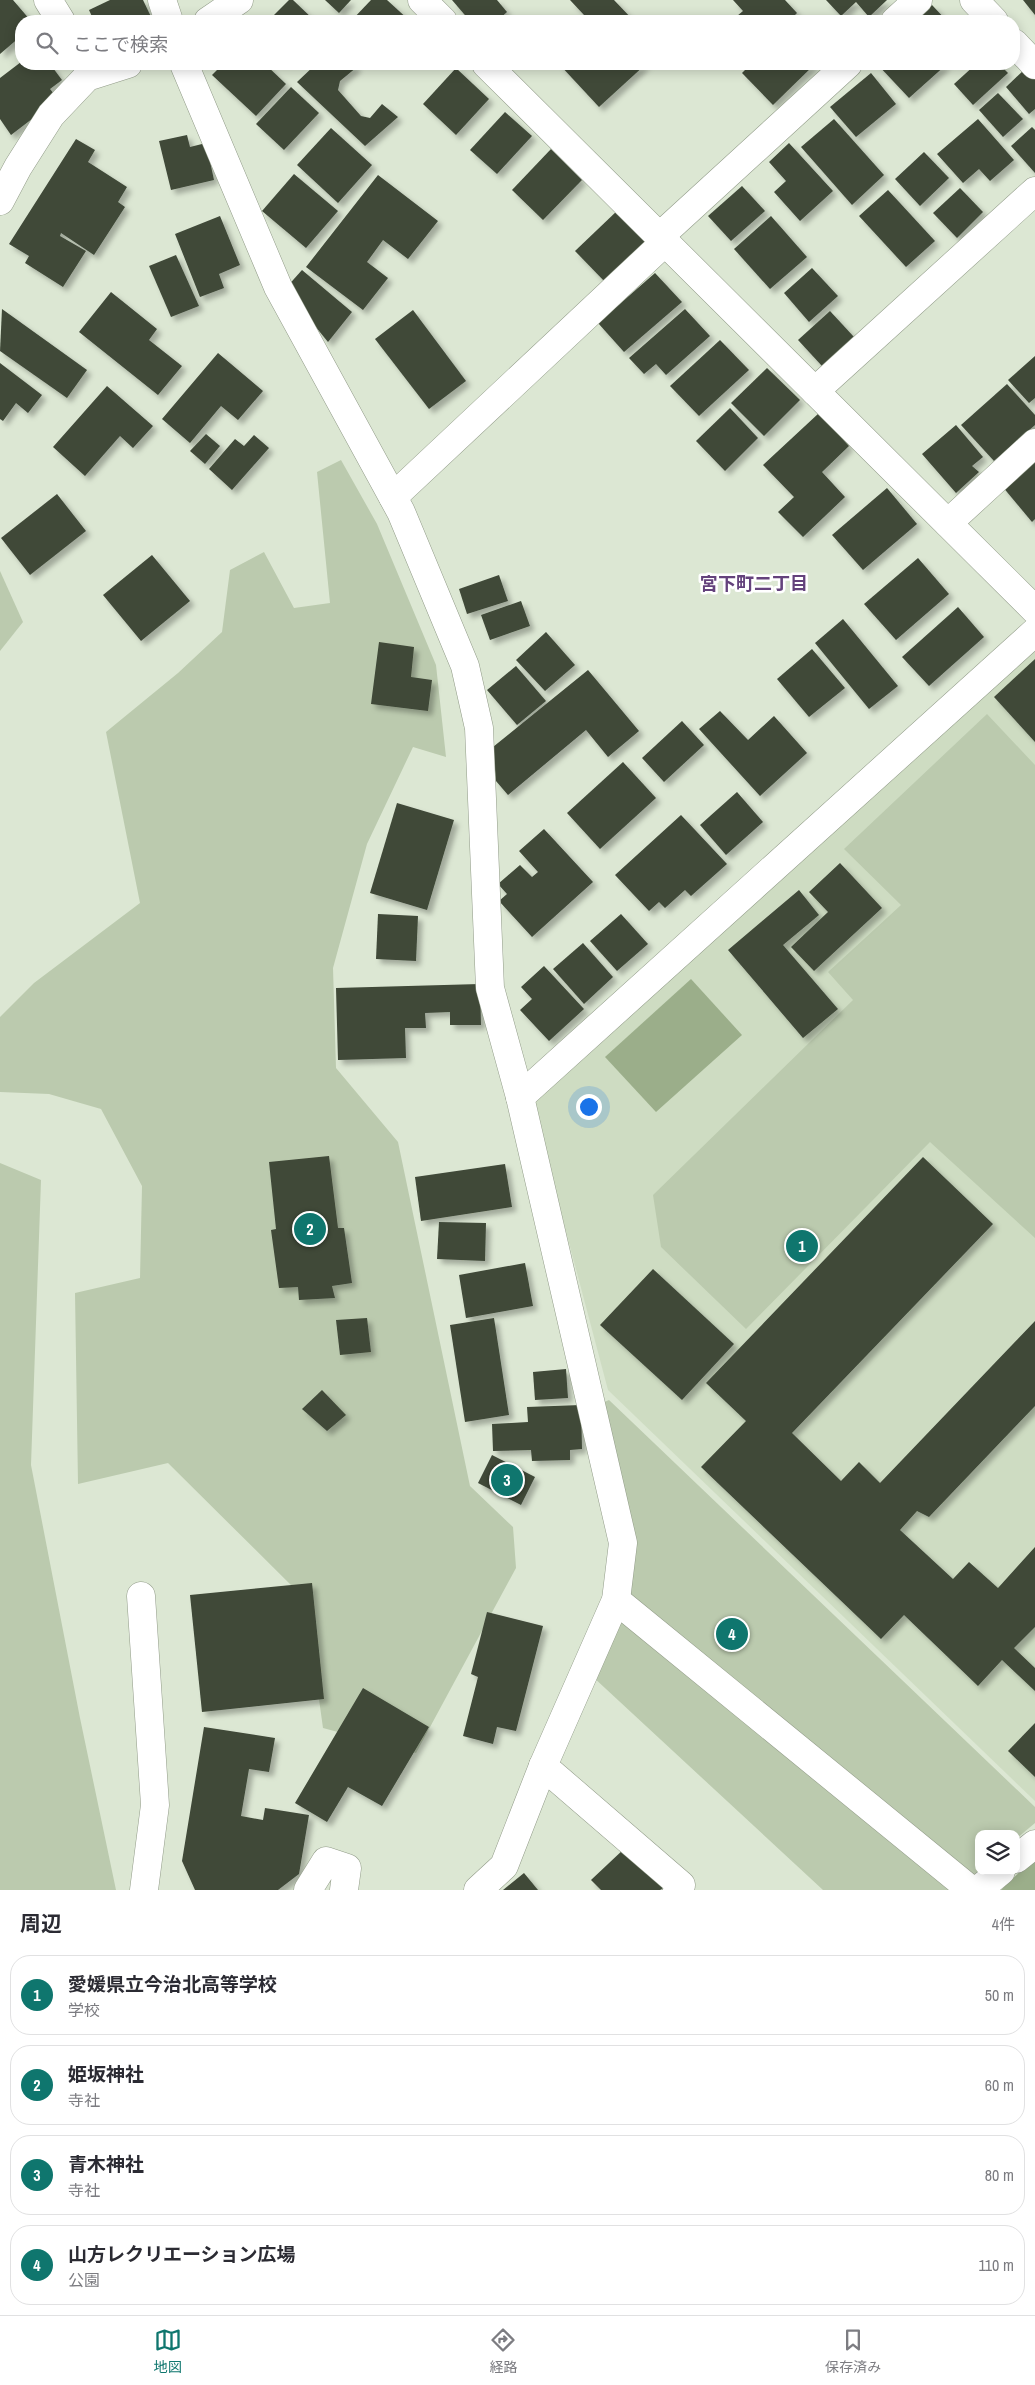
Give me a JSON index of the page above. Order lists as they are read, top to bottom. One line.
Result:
{"districts":["宮下町二丁目"],"page":{"search":"ここで検索","pins":["2","1","3","4"],"heading":["周辺","4件"],"list":[{"mark":"1","name":"愛媛県立今治北高等学校","note":"学校","value":"50 m"},{"mark":"2","name":"姫坂神社","note":"寺社","value":"60 m"},{"mark":"3","name":"青木神社","note":"寺社","value":"80 m"},{"mark":"4","name":"山方レクリエーション広場","note":"公園","value":"110 m"}],"nav":["地図","経路","保存済み"]}}
